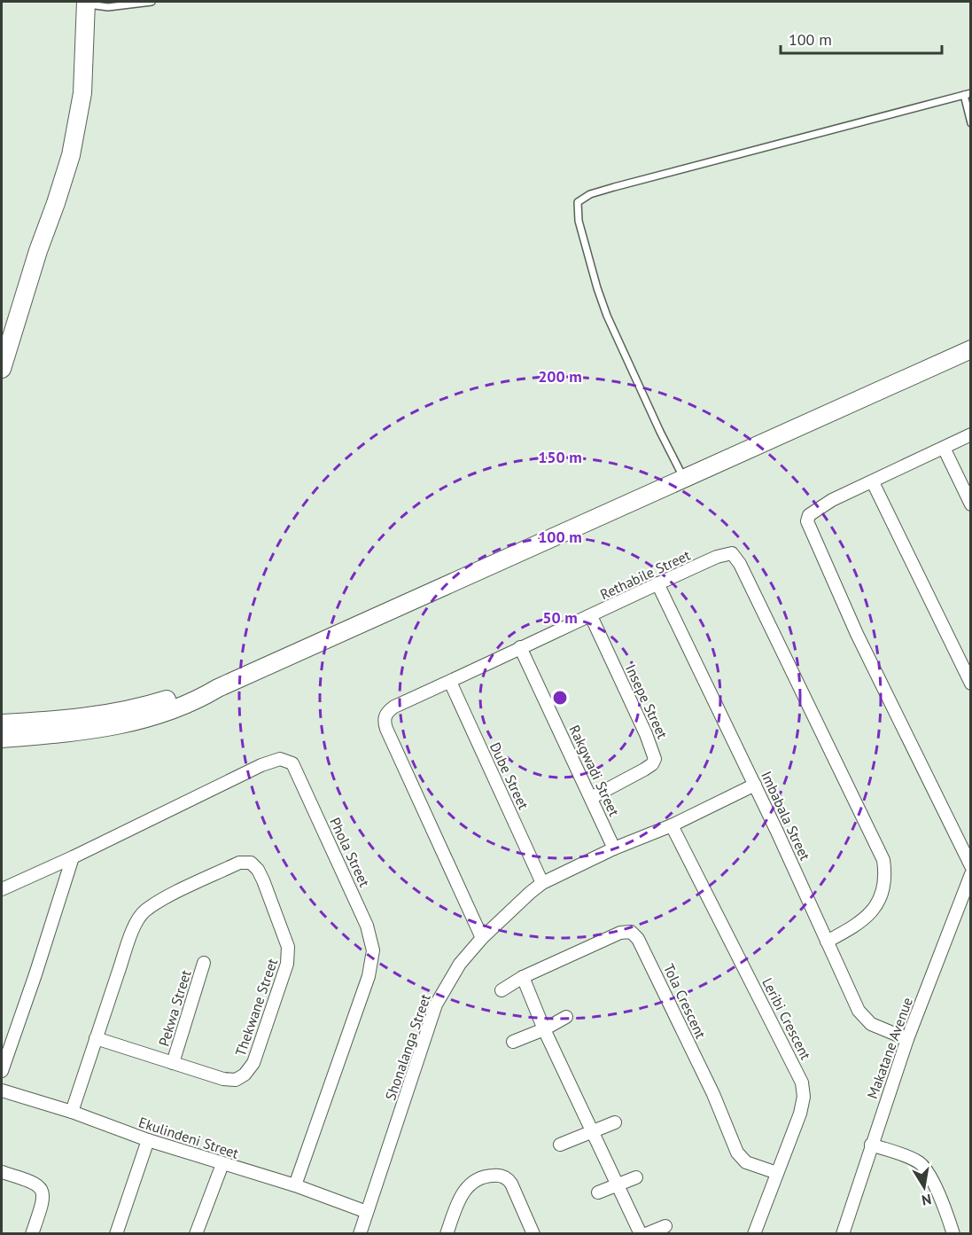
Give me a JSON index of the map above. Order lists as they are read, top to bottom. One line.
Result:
{"streets":{"street":["Rethabile Street","Insepe Street","Rakgwadi Street","Dube Street","Imbabala Street","Phola Street","Tola Crescent","Thekwane Street","Pekwa Street","Leribi Crescent","Shonalanga Street","Makatane Avenue","Ekulindeni Street"]},"crossings":[["Rethabile Street","Insepe Street"],["Rethabile Street","Rakgwadi Street"],["Rethabile Street","Dube Street"],["Rethabile Street","Imbabala Street"],["Rethabile Street","Shonalanga Street"],["Insepe Street","Rakgwadi Street"],["Rakgwadi Street","Shonalanga Street"],["Dube Street","Shonalanga Street"],["Imbabala Street","Shonalanga Street"],["Imbabala Street","Makatane Avenue"],["Phola Street","Ekulindeni Street"],["Tola Crescent","Leribi Crescent"],["Thekwane Street","Pekwa Street"],["Thekwane Street","Ekulindeni Street"],["Leribi Crescent","Shonalanga Street"],["Shonalanga Street","Ekulindeni Street"]],"scale_bar":"100 m","north":"bottom","rings":["200 m","150 m","100 m","50 m"]}
